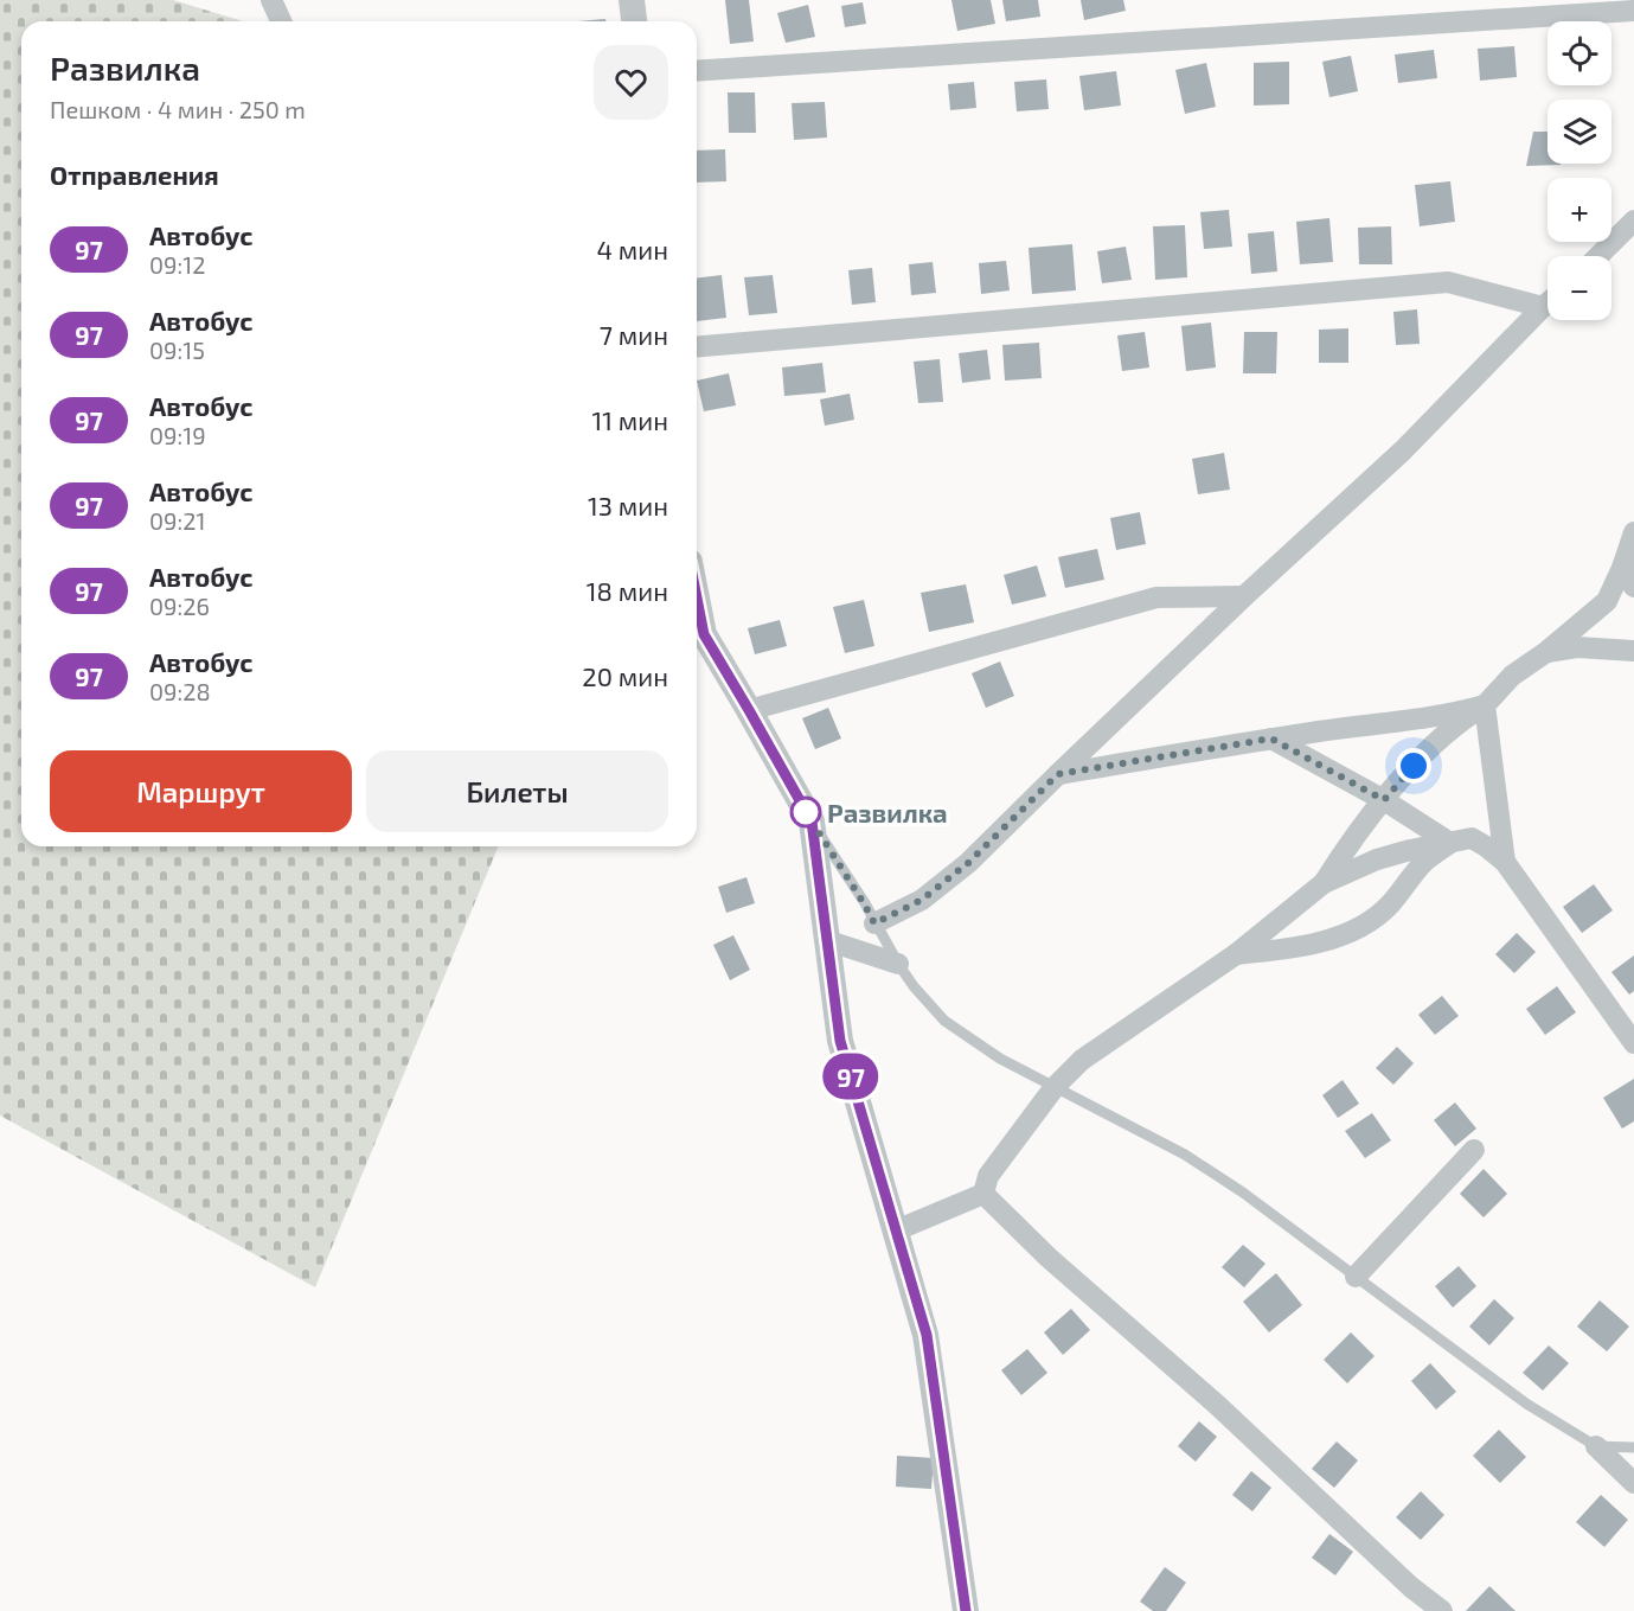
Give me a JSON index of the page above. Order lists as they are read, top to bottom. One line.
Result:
{"places":["Развилка"],"lines":["bus line 97"],"page":{"on_map":"97","map_buttons":["+","−"],"heading":[["Развилка","Пешком · 4 мин · 250 m"],"Отправления"],"list":[{"mark":"97","name":"Автобус","note":"09:12","value":"4 мин"},{"mark":"97","name":"Автобус","note":"09:15","value":"7 мин"},{"mark":"97","name":"Автобус","note":"09:19","value":"11 мин"},{"mark":"97","name":"Автобус","note":"09:21","value":"13 мин"},{"mark":"97","name":"Автобус","note":"09:26","value":"18 мин"},{"mark":"97","name":"Автобус","note":"09:28","value":"20 мин"}],"buttons":["Маршрут","Билеты"]}}
